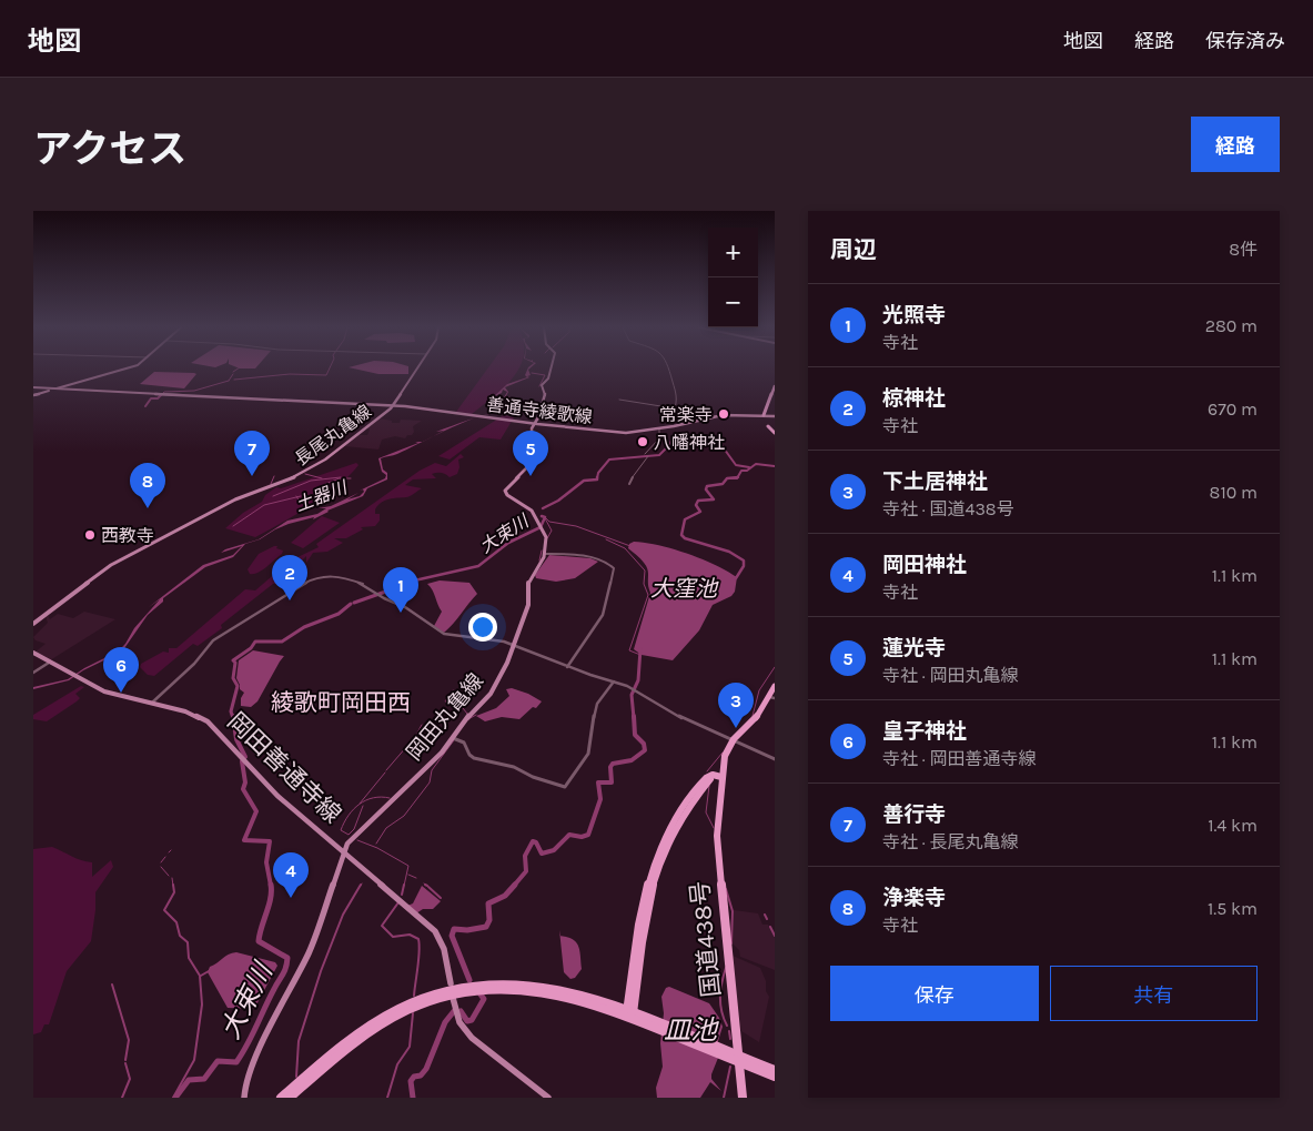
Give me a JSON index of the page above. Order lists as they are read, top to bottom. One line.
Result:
{"streets":{"highway":["国道438号"],"main road":["善通寺綾歌線","長尾丸亀線","岡田丸亀線","岡田善通寺線"]},"crossings":[["善通寺綾歌線","長尾丸亀線"],["岡田丸亀線","岡田善通寺線"]],"districts":["綾歌町岡田西"],"water":["土器川","大束川","大窪池","皿池"],"places":["常楽寺","八幡神社","西教寺"],"page":{"header":"地図","nav":["地図","経路","保存済み"],"title":"アクセス","buttons":["経路",["保存","共有"]],"heading":["周辺","8件"],"map_buttons":["+","−"],"list":[{"mark":"1","name":"光照寺","note":"寺社","value":"280 m"},{"mark":"2","name":"椋神社","note":"寺社","value":"670 m"},{"mark":"3","name":"下土居神社","note":"寺社 · 国道438号","value":"810 m"},{"mark":"4","name":"岡田神社","note":"寺社","value":"1.1 km"},{"mark":"5","name":"蓮光寺","note":"寺社 · 岡田丸亀線","value":"1.1 km"},{"mark":"6","name":"皇子神社","note":"寺社 · 岡田善通寺線","value":"1.1 km"},{"mark":"7","name":"善行寺","note":"寺社 · 長尾丸亀線","value":"1.4 km"},{"mark":"8","name":"浄楽寺","note":"寺社","value":"1.5 km"}],"pins":["5","7","8","2","1","6","3","4"]}}
